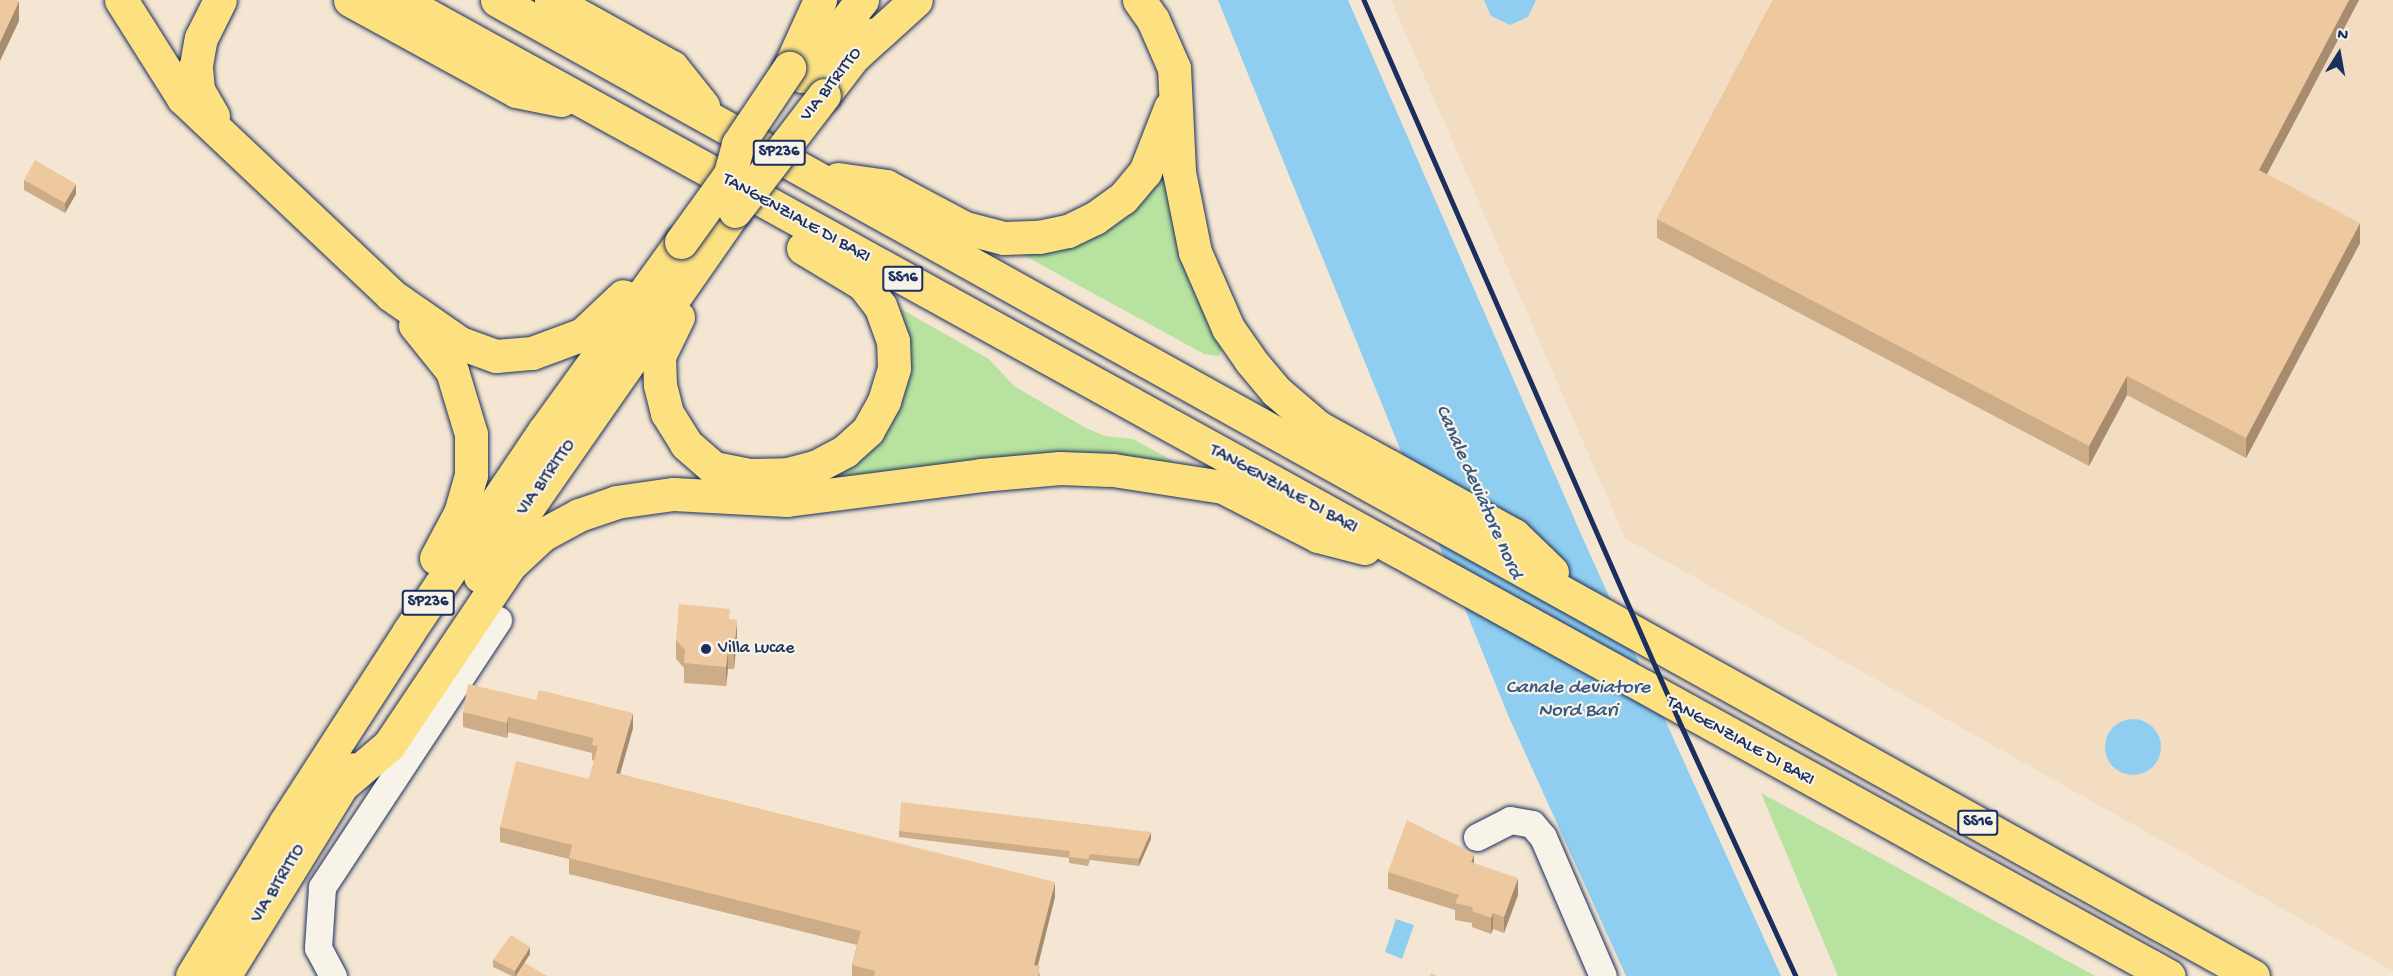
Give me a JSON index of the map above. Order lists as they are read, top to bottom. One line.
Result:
{"streets":{"main road":["VIA BITRITTO","SP236","TANGENZIALE DI BARI","SS16"]},"crossings":[["VIA BITRITTO","TANGENZIALE DI BARI"]],"water":["Canale deviatore nord","Canale deviatore Nord Bari"],"places":["Villa Lucae"],"north":"top"}
